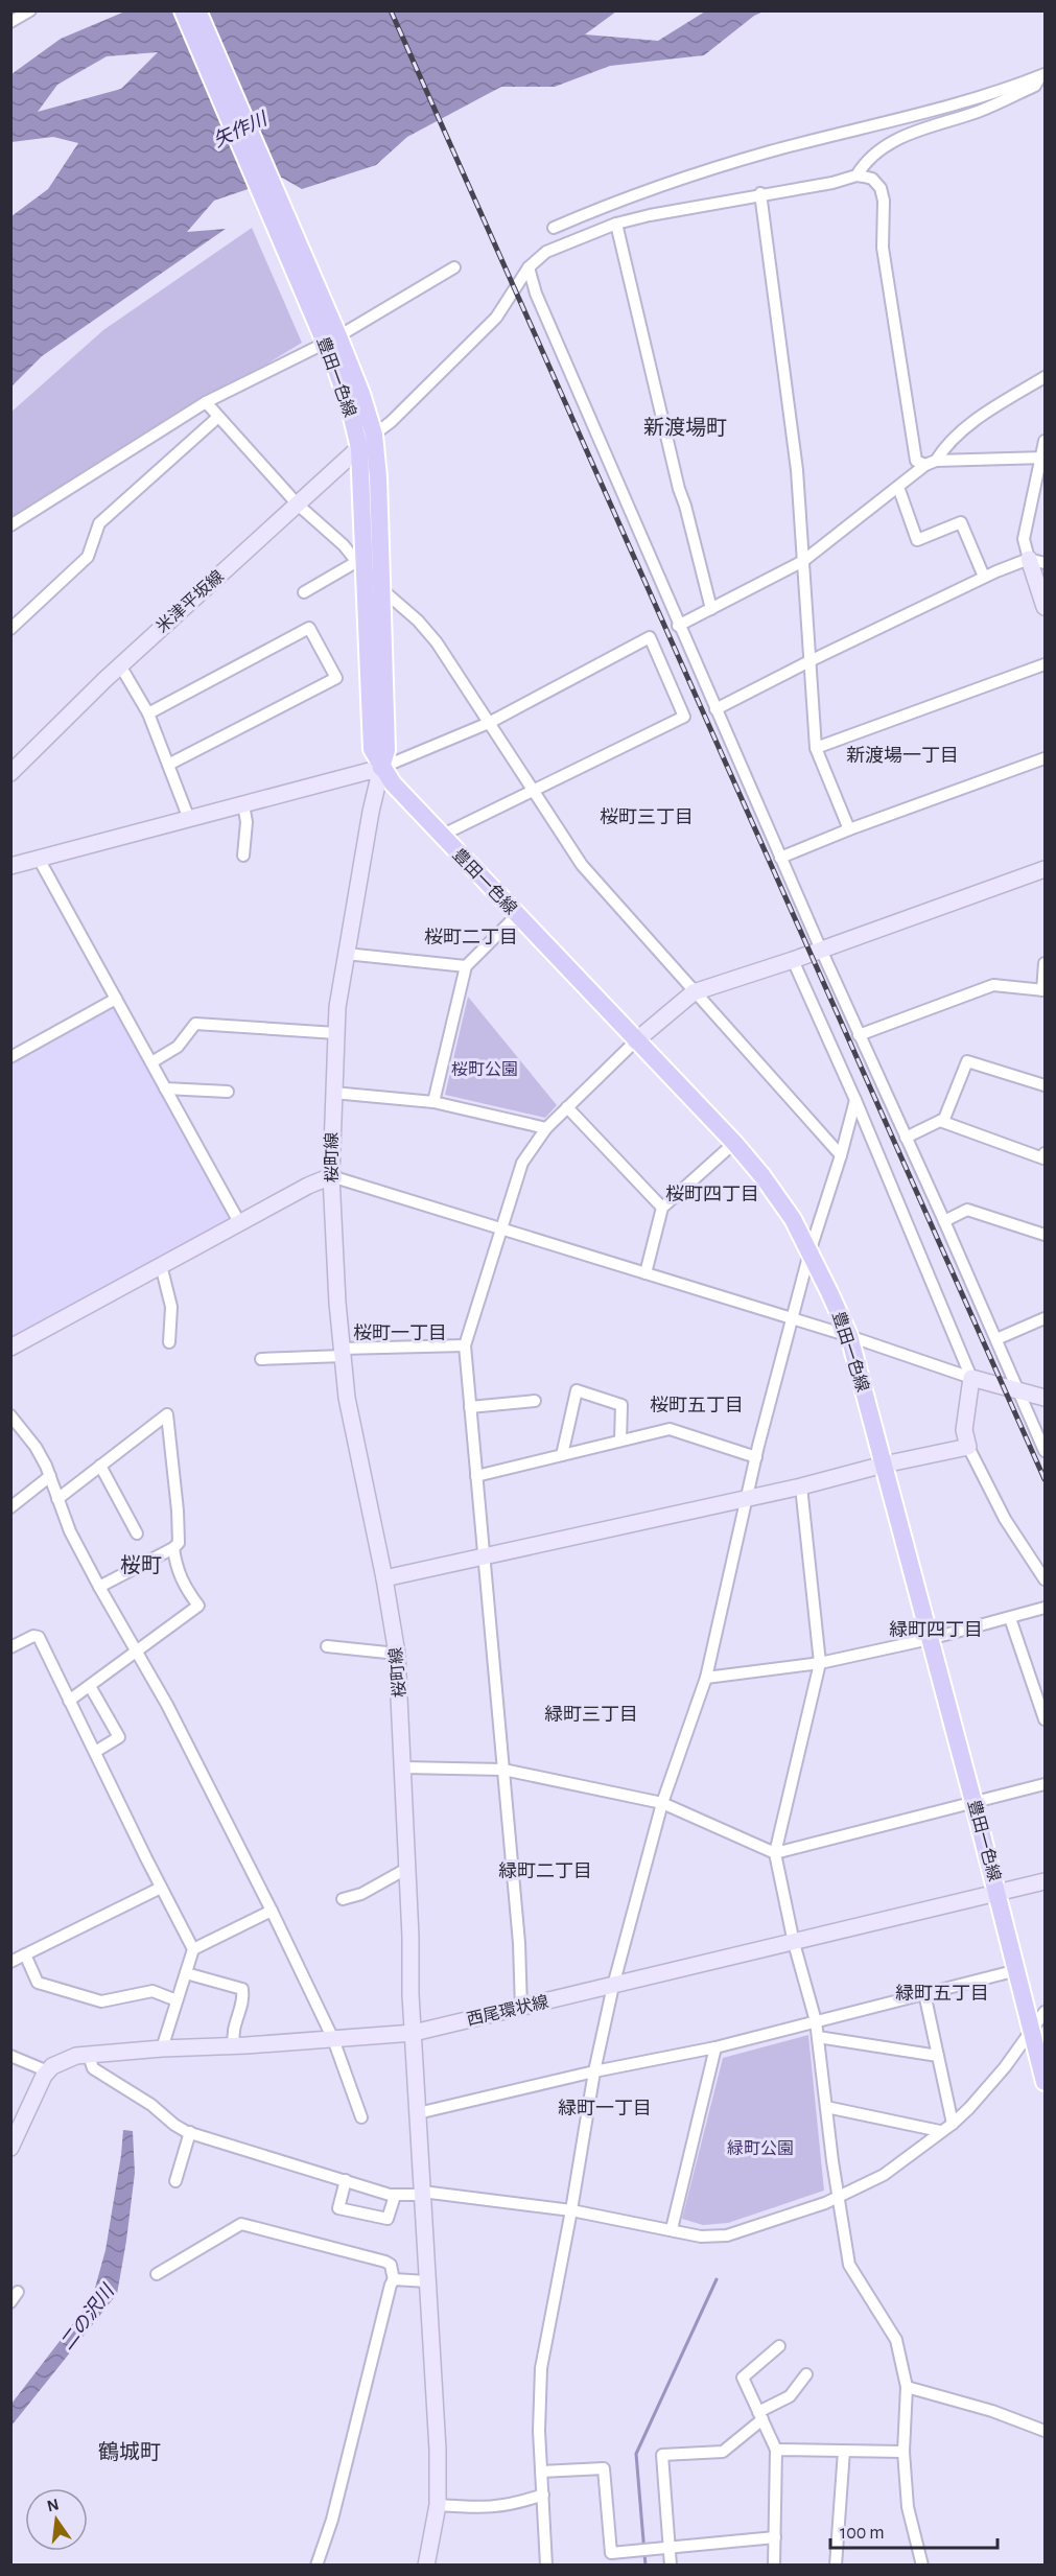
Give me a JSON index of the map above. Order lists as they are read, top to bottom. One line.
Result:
{"streets":{"main road":["豊田一色線"],"street":["米津平坂線","桜町線","西尾環状線"]},"crossings":[["豊田一色線","米津平坂線"],["豊田一色線","桜町線"],["豊田一色線","西尾環状線"],["桜町線","西尾環状線"]],"districts":["新渡場町","新渡場一丁目","桜町三丁目","桜町二丁目","桜町四丁目","桜町一丁目","桜町五丁目","桜町","緑町四丁目","緑町三丁目","緑町二丁目","緑町五丁目","緑町一丁目","鶴城町"],"water":["矢作川","二の沢川"],"parks":["桜町公園","緑町公園"],"scale_bar":"100 m","north":"top"}
